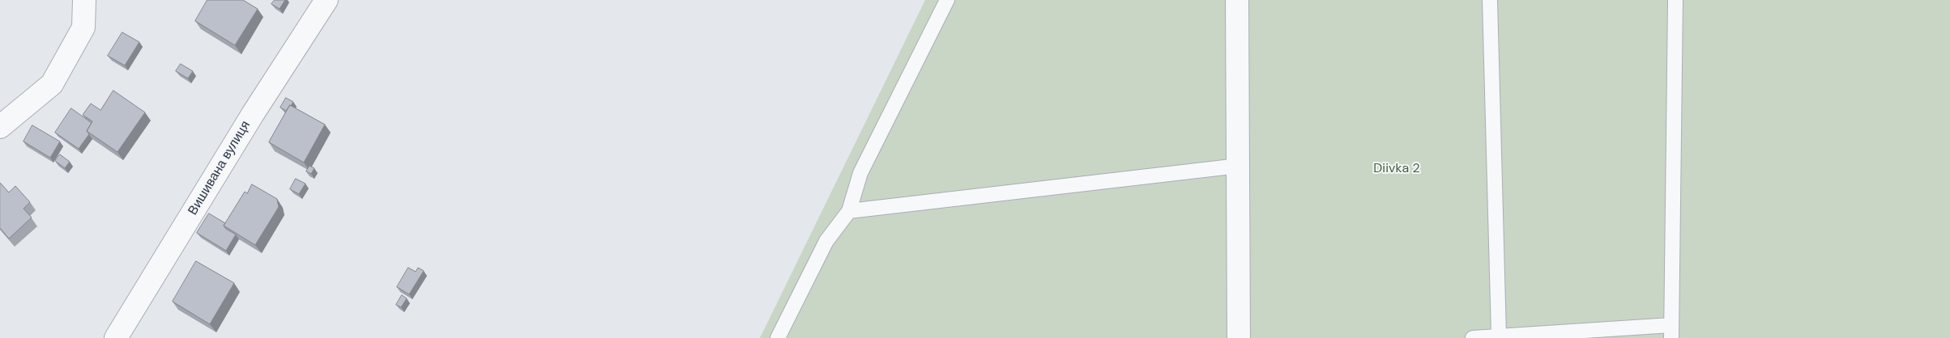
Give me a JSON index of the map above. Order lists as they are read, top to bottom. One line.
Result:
{"streets":{"street":["Вишивана вулиця"]},"parks":["Diivka 2"]}
